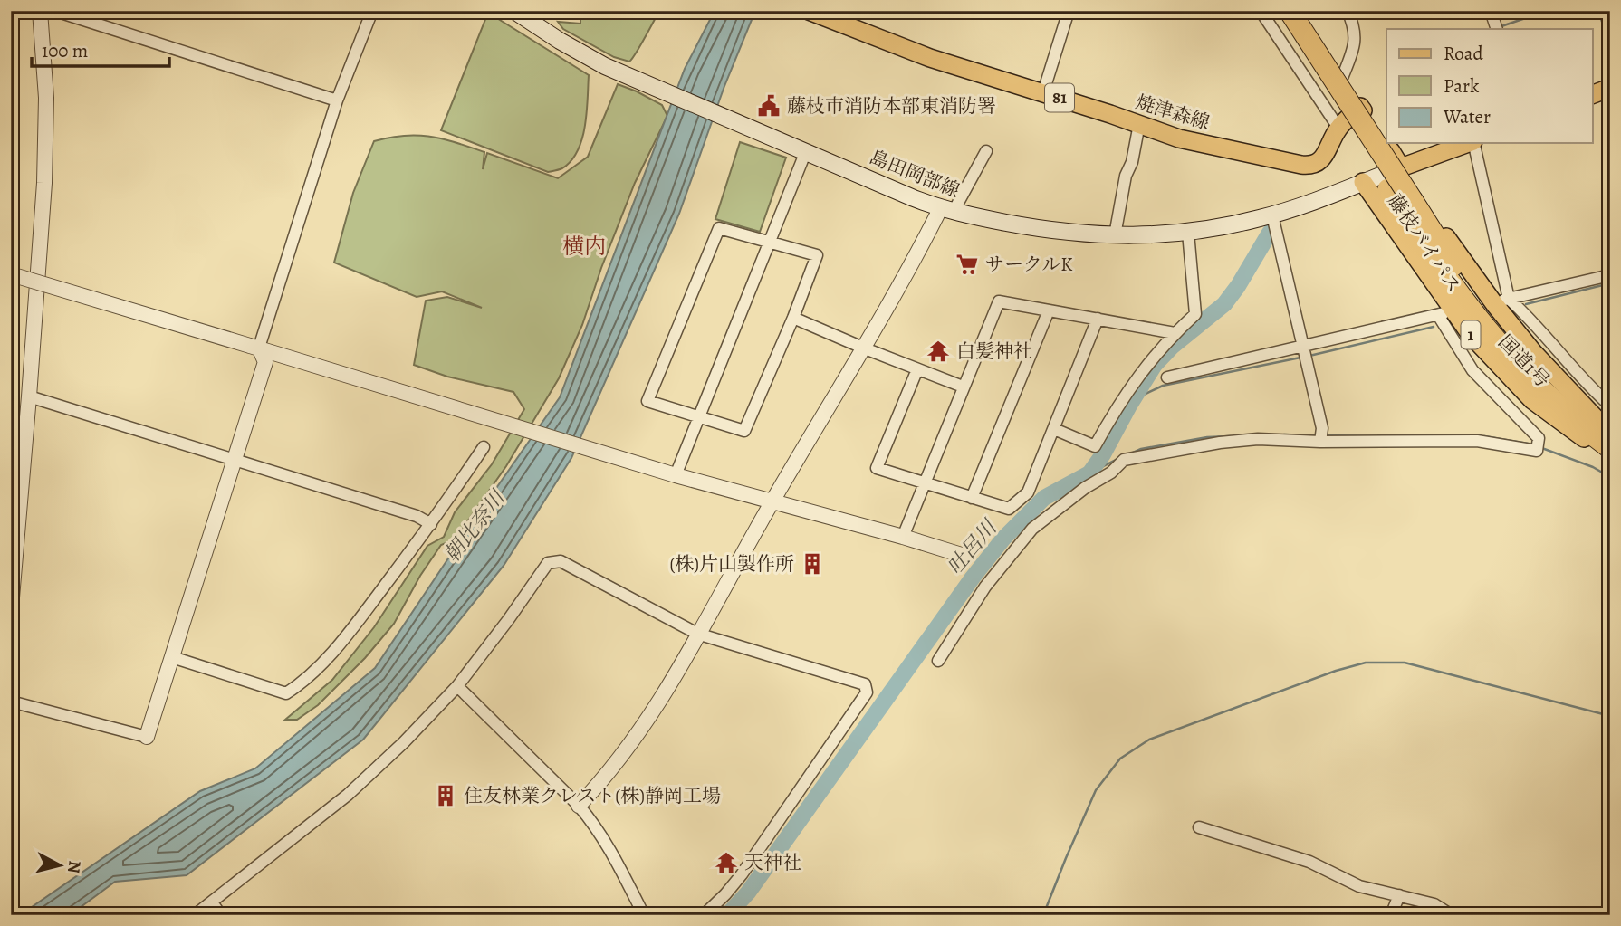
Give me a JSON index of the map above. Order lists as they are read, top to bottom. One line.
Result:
{"streets":{"highway":["藤枝バイパス","1"],"main road":["81","焼津森線","島田岡部線","国道1号"]},"crossings":[["島田岡部線","国道1号"],["藤枝バイパス","国道1号"]],"districts":["横内"],"water":["朝比奈川","吐呂川"],"places":{"public building":["藤枝市消防本部東消防署"],"supermarket":["サークルK"],"temple":["白髪神社","天神社"],"building":["(株)片山製作所","住友林業クレスト(株)静岡工場"]},"legend":["Road","Park","Water"],"scale_bar":"100 m","north":"right"}
